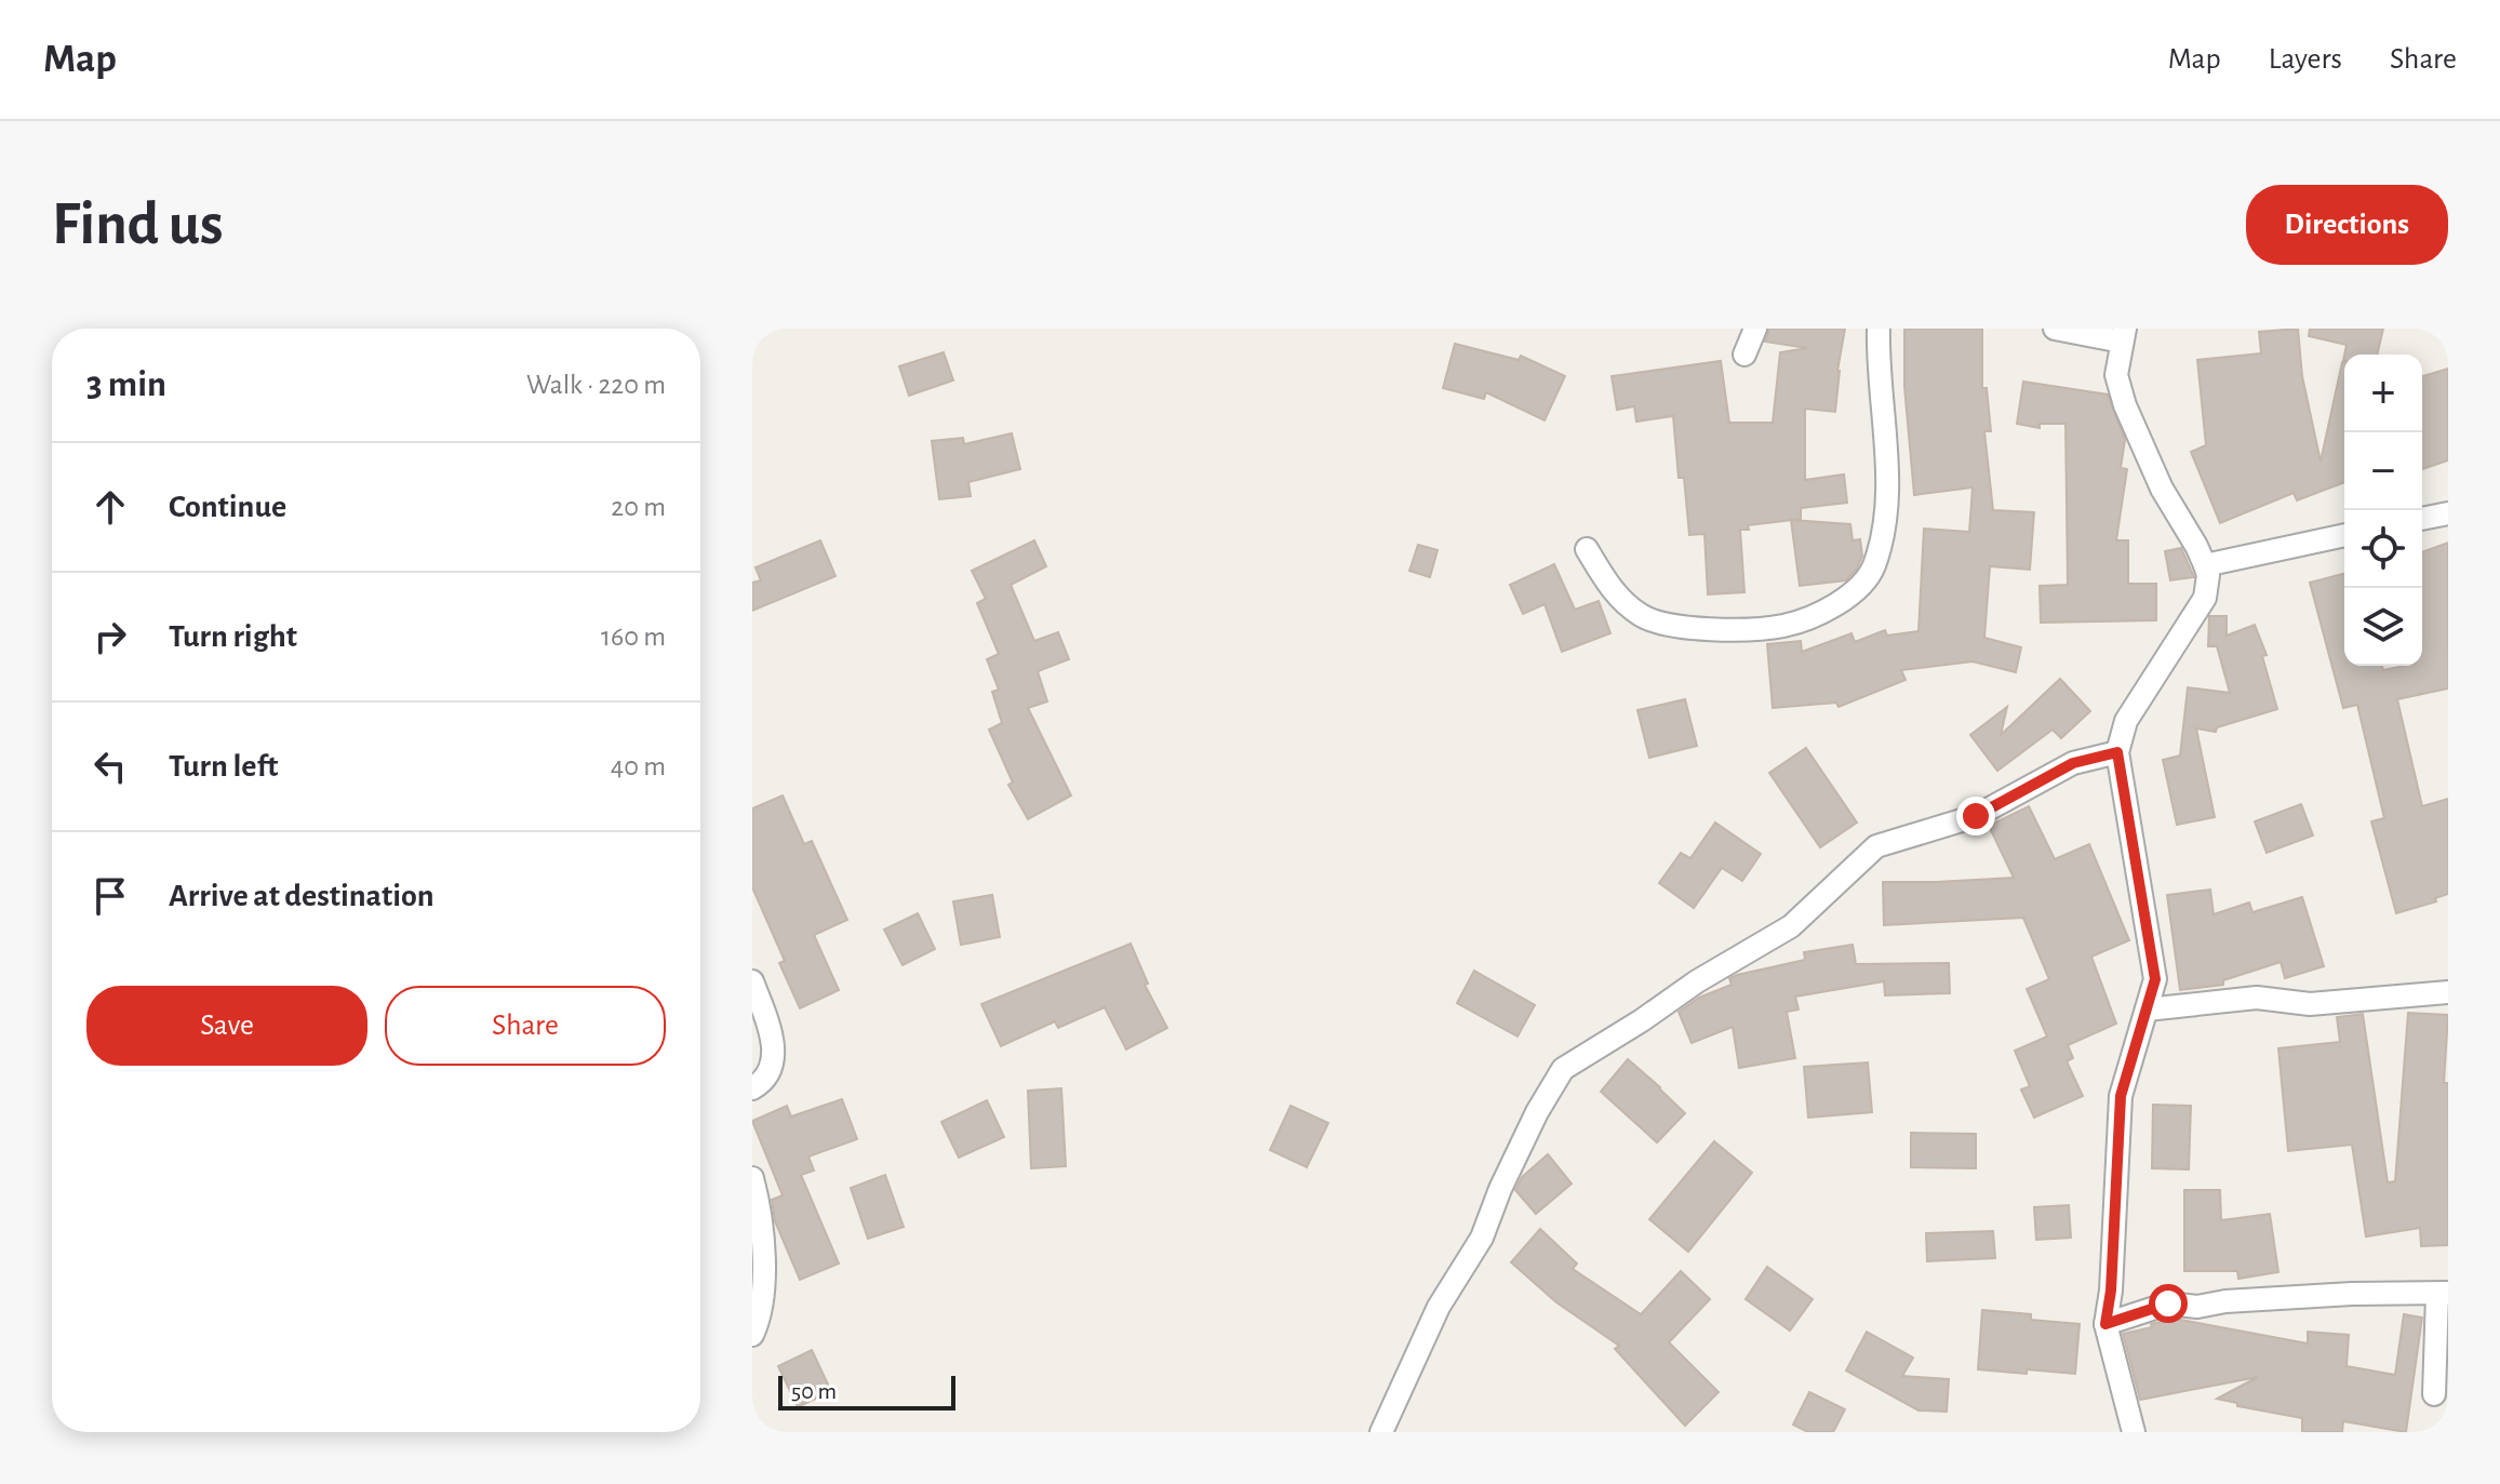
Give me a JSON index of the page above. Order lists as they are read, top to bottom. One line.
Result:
{"scale_bar":"50 m","page":{"header":"Map","nav":["Map","Layers","Share"],"buttons":["Directions",["Save","Share"]],"title":"Find us","heading":["3 min","Walk · 220 m"],"map_buttons":["+","−"],"list":[["Continue","20 m"],["Turn right","160 m"],["Turn left","40 m"],"Arrive at destination"],"scale":"50 m"}}
